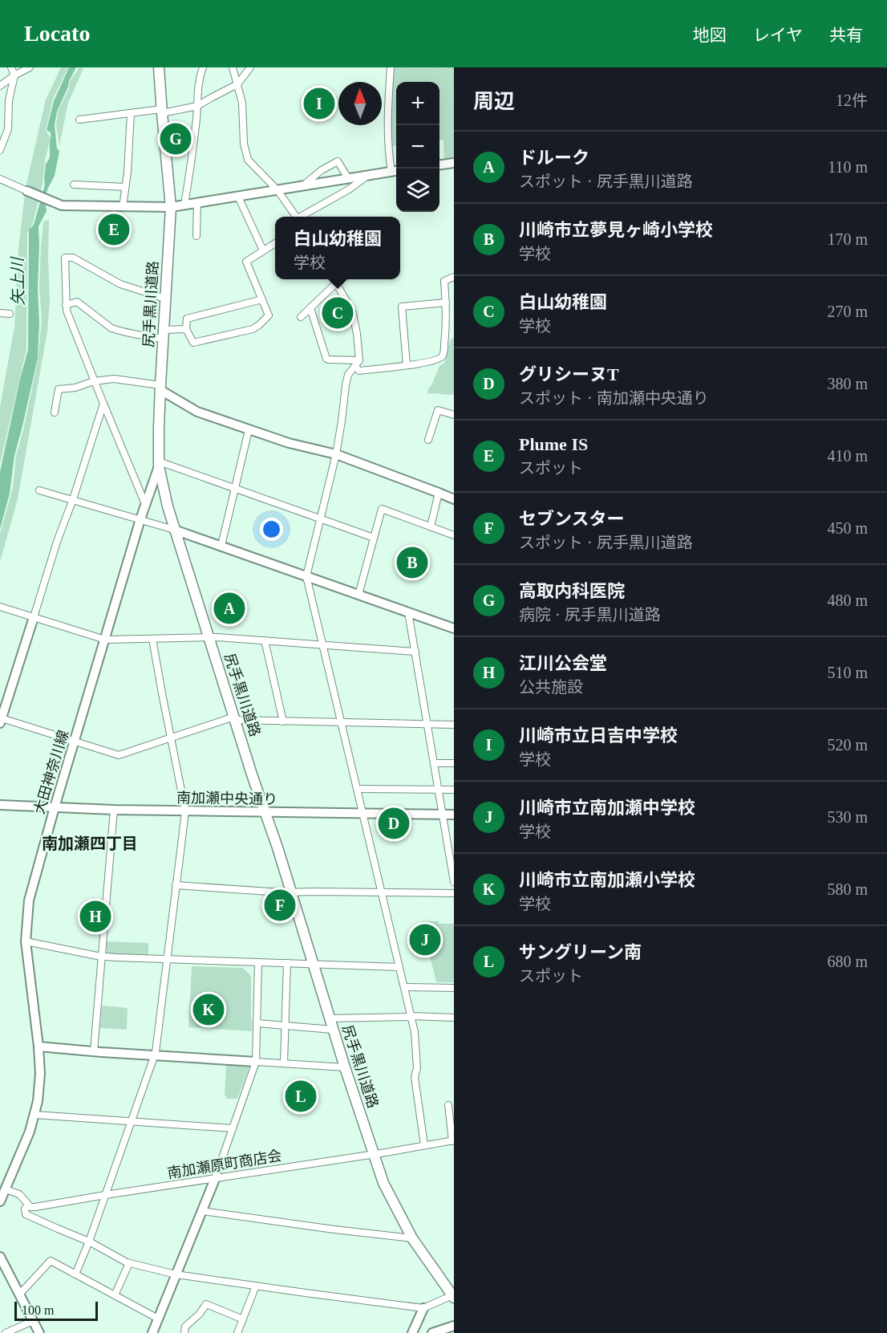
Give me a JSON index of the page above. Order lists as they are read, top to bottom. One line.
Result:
{"streets":{"main road":["尻手黒川道路"],"street":["大田神奈川線","南加瀬中央通り","南加瀬原町商店会"]},"crossings":[["尻手黒川道路","大田神奈川線"],["尻手黒川道路","南加瀬中央通り"],["尻手黒川道路","南加瀬原町商店会"],["大田神奈川線","南加瀬中央通り"]],"districts":["南加瀬四丁目"],"water":["矢上川"],"scale_bar":"100 m","north":"top","page":{"header":"Locato","nav":["地図","レイヤ","共有"],"heading":["周辺","12件"],"map_buttons":["+","−"],"pins":["I","G","E","C","B","A","D","F","H","J","K","L"],"list":[{"mark":"A","name":"ドルーク","note":"スポット · 尻手黒川道路","value":"110 m"},{"mark":"B","name":"川崎市立夢見ヶ崎小学校","note":"学校","value":"170 m"},{"mark":"C","name":"白山幼稚園","note":"学校","value":"270 m"},{"mark":"D","name":"グリシーヌT","note":"スポット · 南加瀬中央通り","value":"380 m"},{"mark":"E","name":"Plume IS","note":"スポット","value":"410 m"},{"mark":"F","name":"セブンスター","note":"スポット · 尻手黒川道路","value":"450 m"},{"mark":"G","name":"高取内科医院","note":"病院 · 尻手黒川道路","value":"480 m"},{"mark":"H","name":"江川公会堂","note":"公共施設","value":"510 m"},{"mark":"I","name":"川崎市立日吉中学校","note":"学校","value":"520 m"},{"mark":"J","name":"川崎市立南加瀬中学校","note":"学校","value":"530 m"},{"mark":"K","name":"川崎市立南加瀬小学校","note":"学校","value":"580 m"},{"mark":"L","name":"サングリーン南","note":"スポット","value":"680 m"}],"popup":["白山幼稚園","学校"],"scale":"100 m"}}
